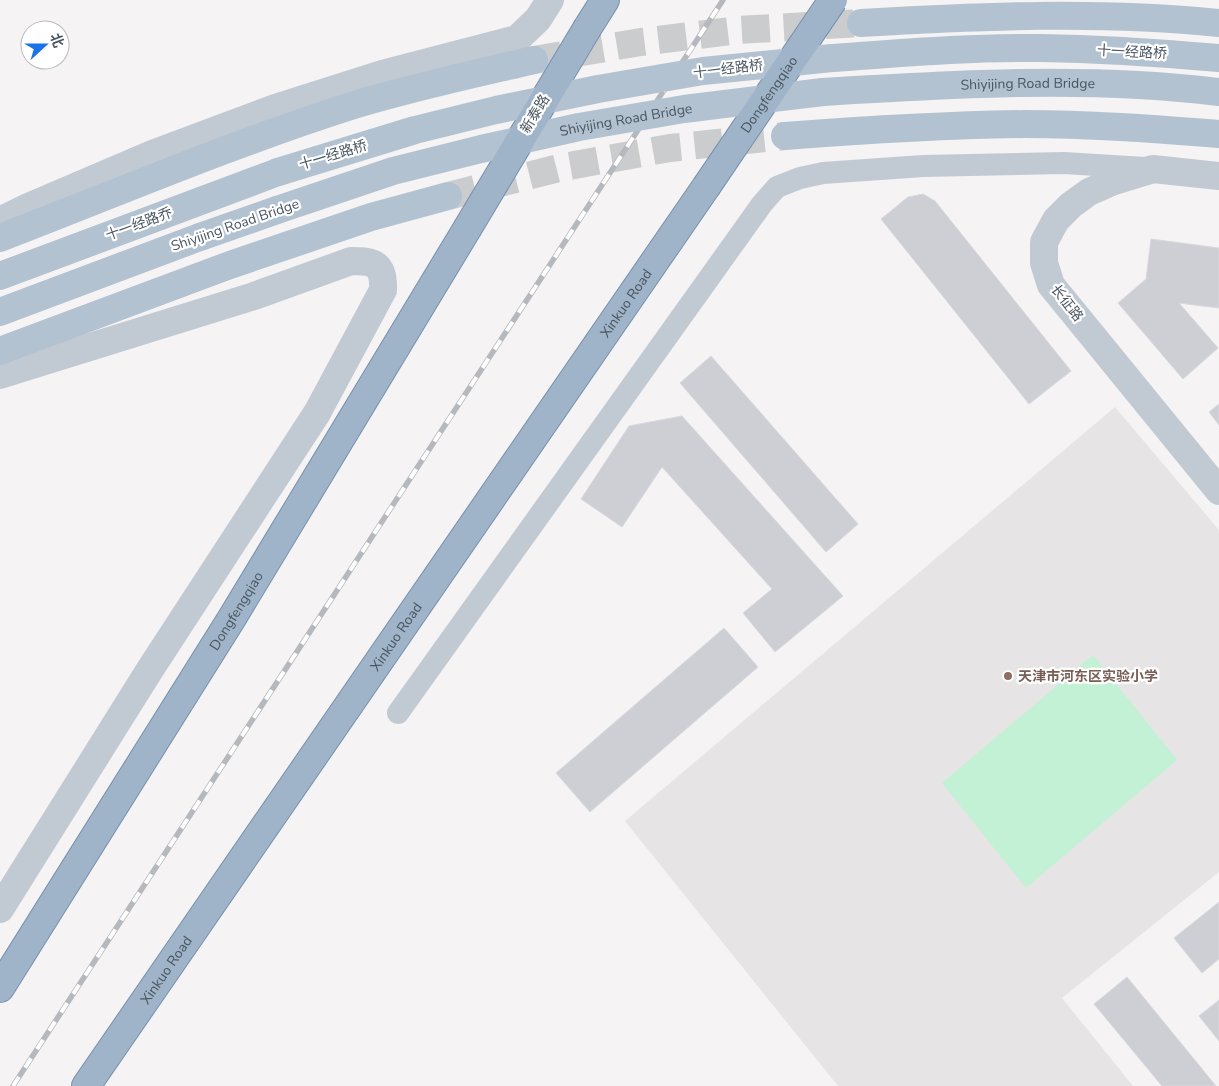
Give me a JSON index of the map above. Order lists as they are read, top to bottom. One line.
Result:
{"streets":{"highway":["Dongfengqiao","新泰路","Xinkuo Road"],"main road":["十一经路桥","Shiyijing Road Bridge","十一经路乔"],"street":["长征路"]},"crossings":[["十一经路桥","十一经路乔"],["Dongfengqiao","新泰路"],["Dongfengqiao","Xinkuo Road"]],"places":["天津市河东区实验小学"],"north":"right"}
